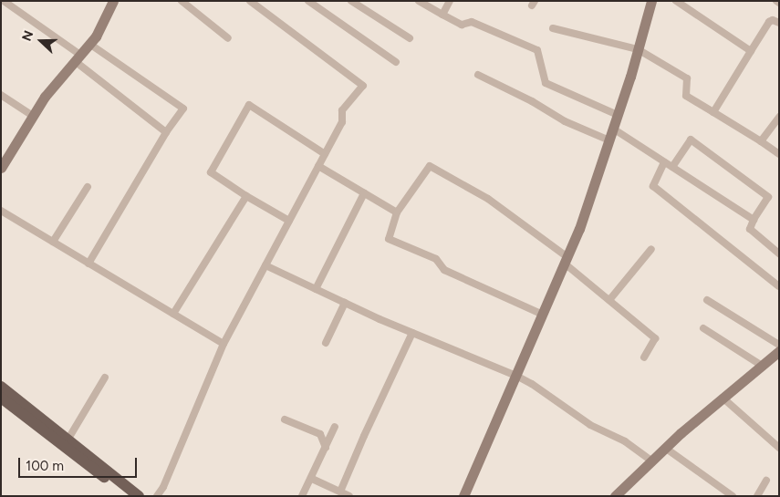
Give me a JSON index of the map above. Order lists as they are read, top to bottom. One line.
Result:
{"scale_bar":"100 m","north":"left"}
